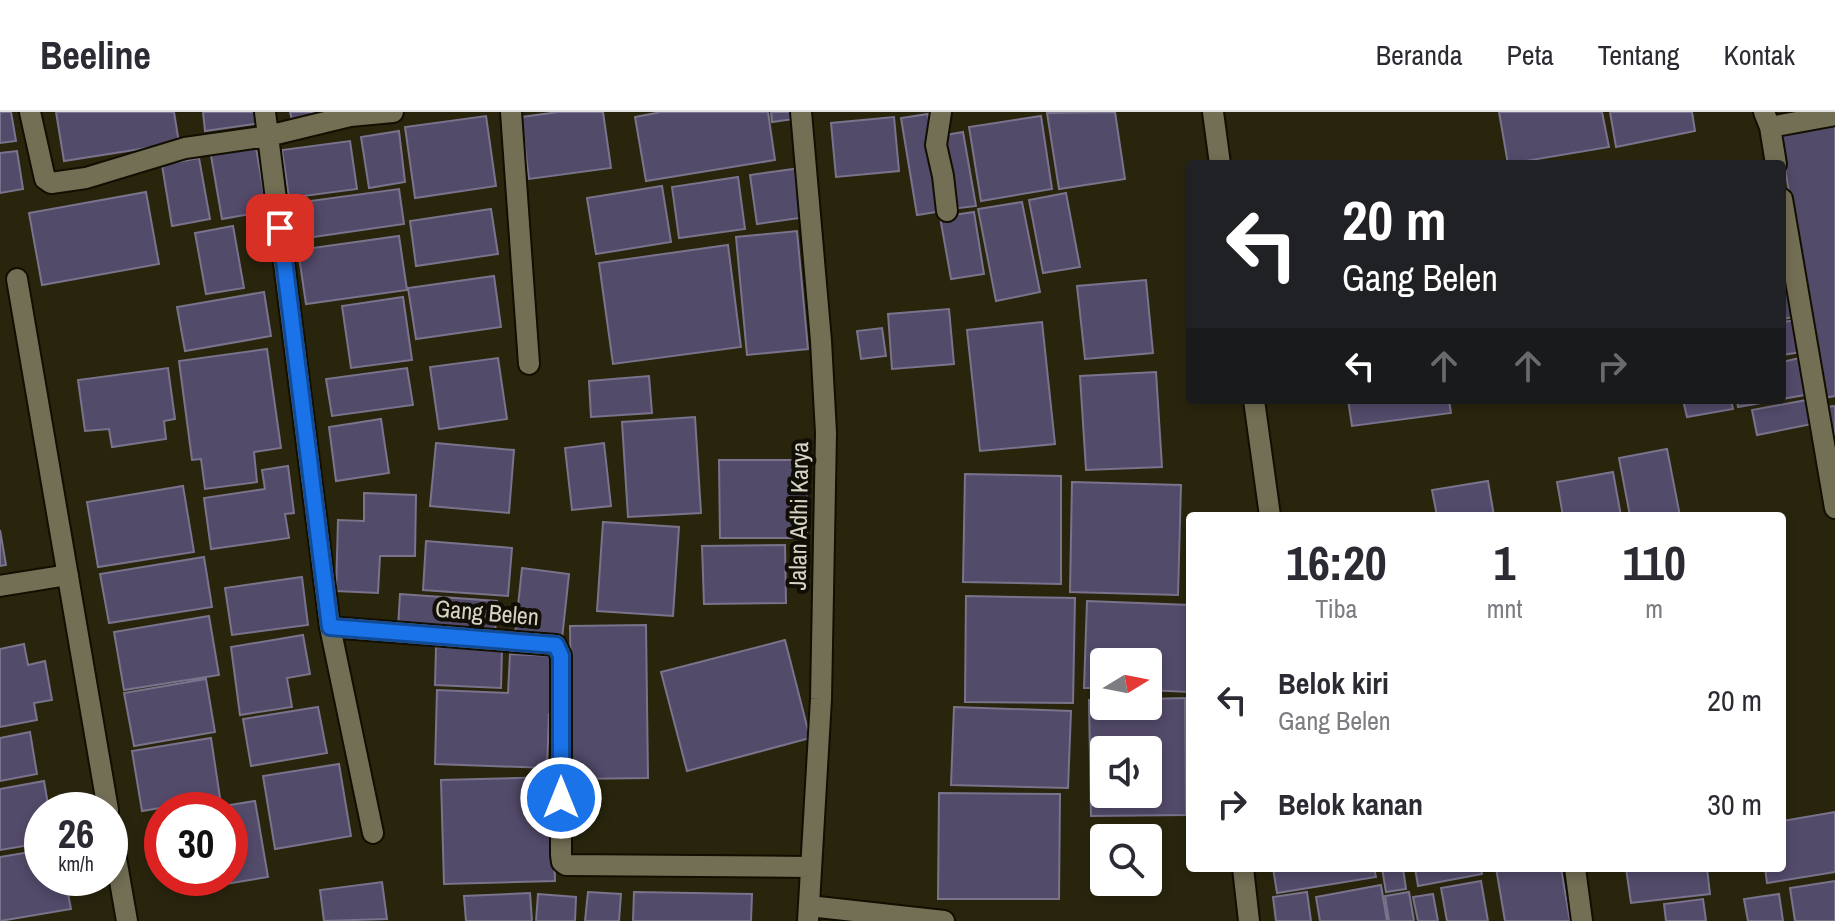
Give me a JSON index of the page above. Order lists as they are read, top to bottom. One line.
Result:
{"streets":{"street":["Jalan Adhi Karya","Gang Belen"]},"crossings":[["Jalan Adhi Karya","Gang Belen"]],"north":"right","page":{"header":"Beeline","nav":["Beranda","Peta","Tentang","Kontak"],"turn":["20 m","Gang Belen"],"eta":["16:20","Tiba","1","mnt","110","m"],"list":[{"name":"Belok kiri","note":"Gang Belen","value":"20 m"},{"name":"Belok kanan","value":"30 m"}],"speed":"26 km/h","limit":"30"}}
